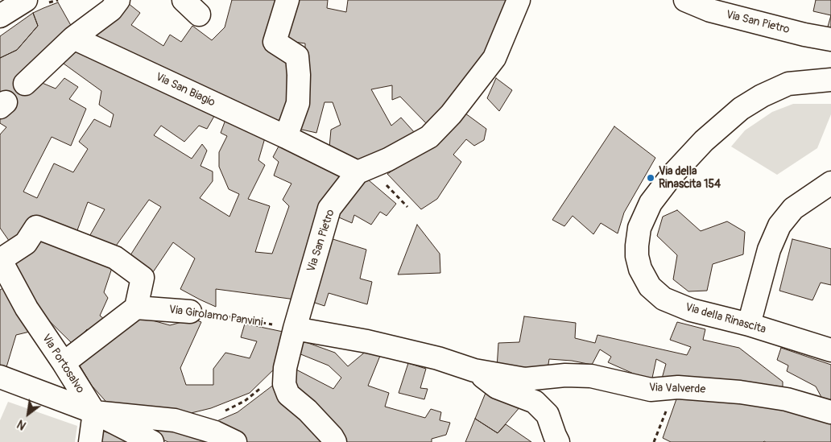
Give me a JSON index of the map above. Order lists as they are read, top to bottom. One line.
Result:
{"streets":{"street":["Via San Pietro","Via San Biagio","Via Girolamo Panvini","Via della Rinascita","Via Portosalvo","Via Valverde"]},"crossings":[["Via San Pietro","Via San Biagio"],["Via San Pietro","Via Girolamo Panvini"]],"places":["Via della Rinascita 154"],"north":"bottom left"}
